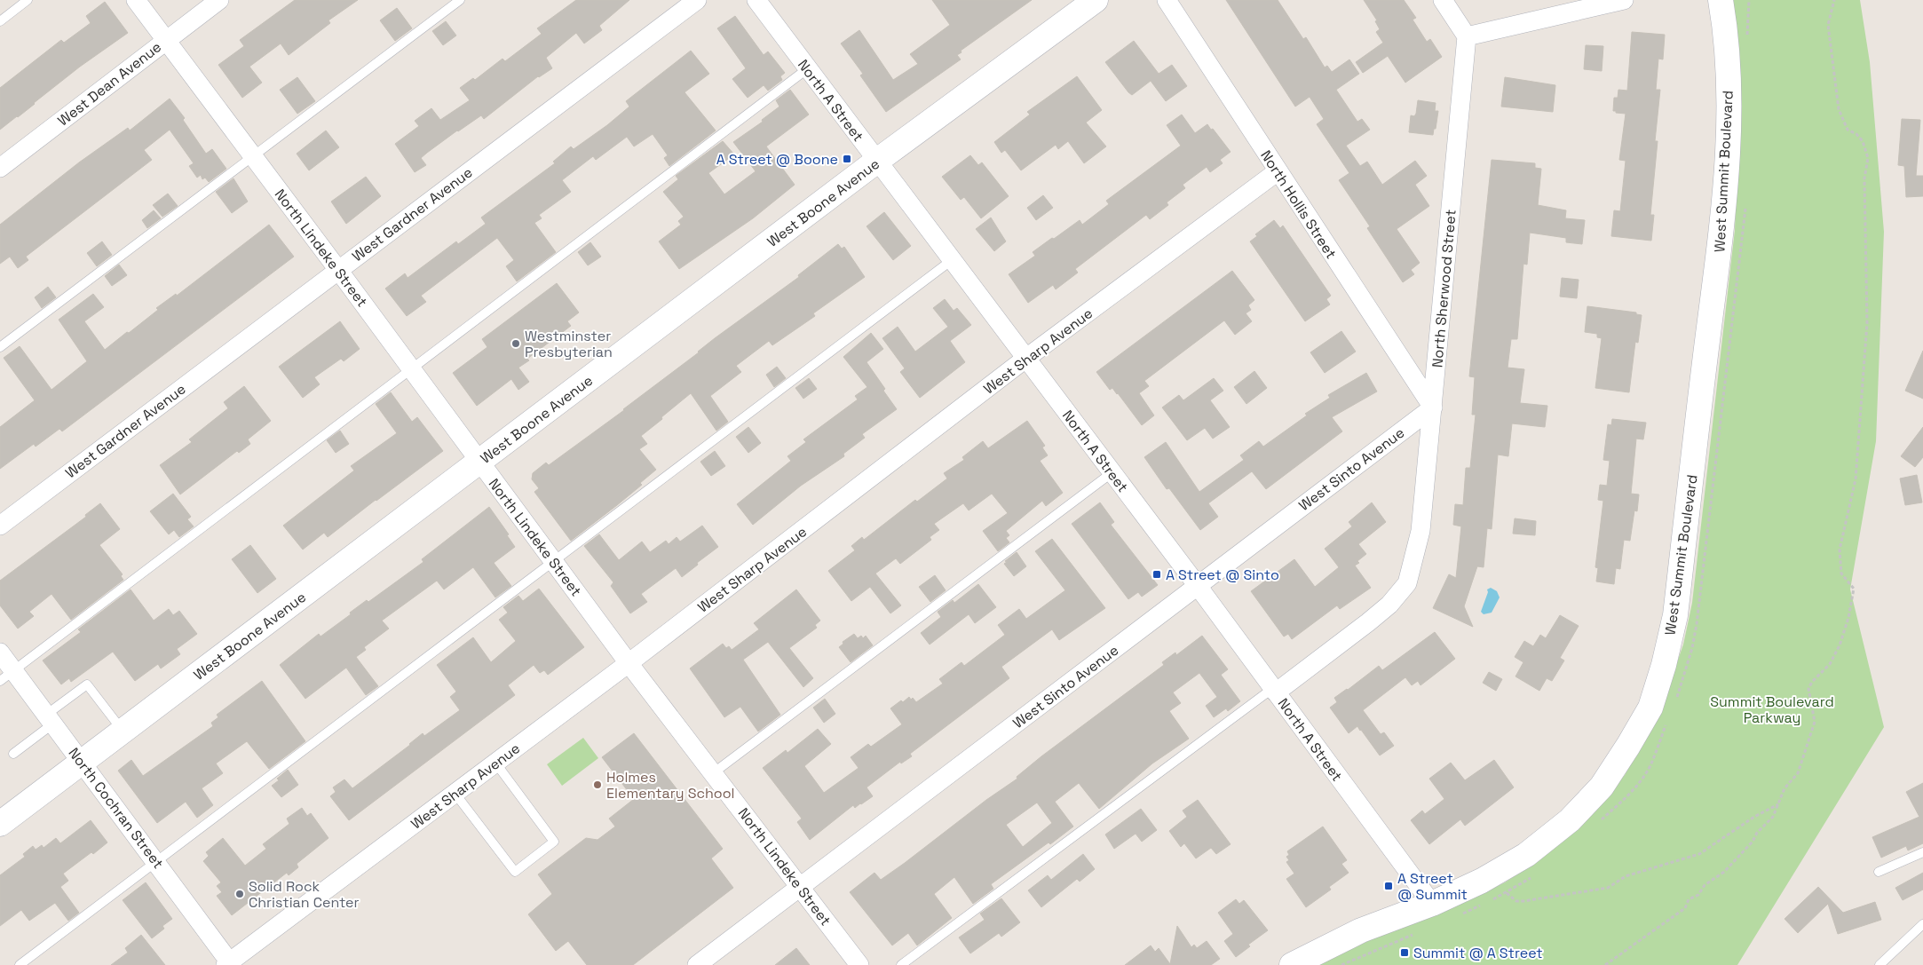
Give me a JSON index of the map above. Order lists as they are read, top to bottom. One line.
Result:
{"streets":{"main road":["West Summit Boulevard","West Boone Avenue"],"street":["West Dean Avenue","North A Street","North Hollis Street","West Gardner Avenue","North Lindeke Street","North Sherwood Street","West Sharp Avenue","West Sinto Avenue","North Cochran Street"]},"crossings":[["West Dean Avenue","North Lindeke Street"],["North A Street","West Summit Boulevard"],["North A Street","West Boone Avenue"],["North A Street","North Sherwood Street"],["North A Street","West Sharp Avenue"],["North A Street","West Sinto Avenue"],["West Boone Avenue","North Lindeke Street"],["West Boone Avenue","North Cochran Street"],["North Hollis Street","North Sherwood Street"],["North Hollis Street","West Sharp Avenue"],["North Hollis Street","West Sinto Avenue"],["West Gardner Avenue","North Lindeke Street"],["North Lindeke Street","West Sharp Avenue"],["North Lindeke Street","West Sinto Avenue"],["North Sherwood Street","West Sinto Avenue"],["West Sharp Avenue","North Cochran Street"]],"parks":["Summit Boulevard Parkway"],"places":{"transit":["A Street @ Boone","A Street @ Sinto","A Street @ Summit","Summit @ A Street"],"other":["Westminster Presbyterian","Holmes Elementary School","Solid Rock Christian Center"]}}
